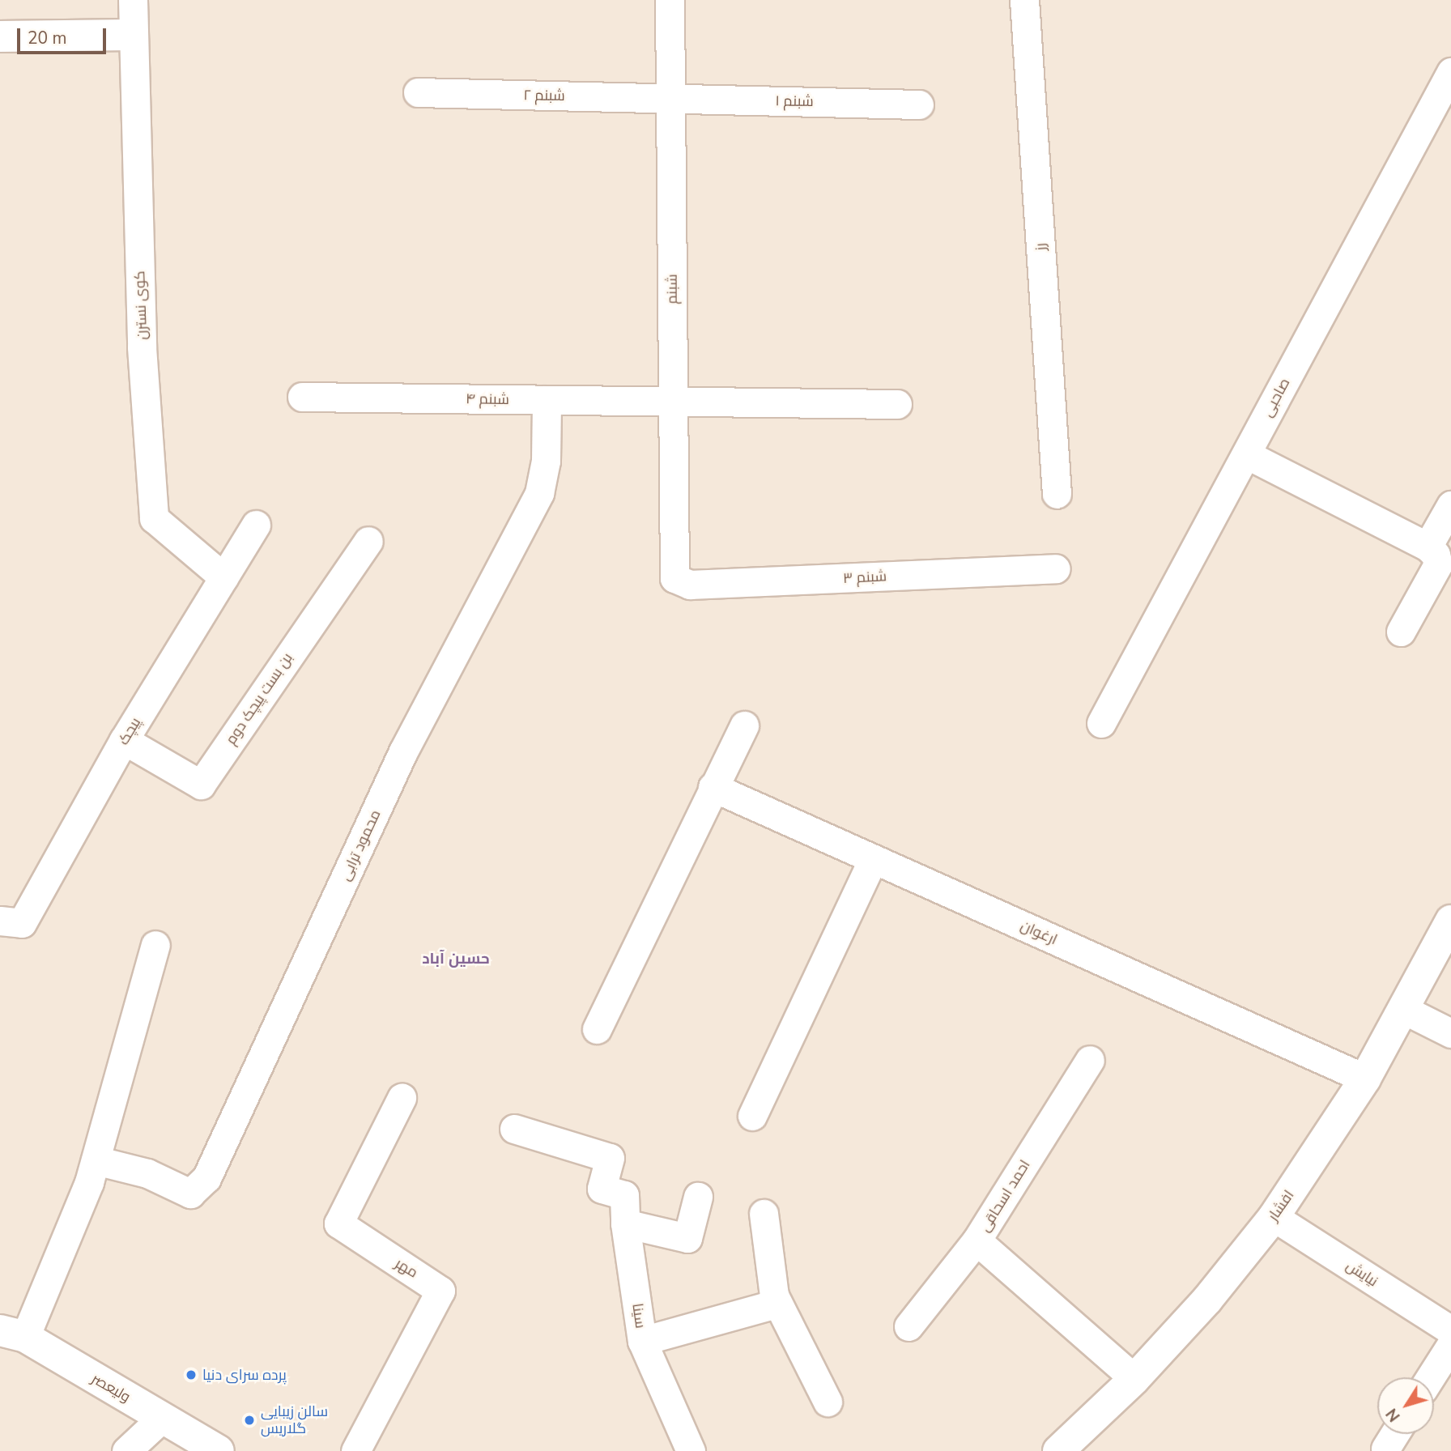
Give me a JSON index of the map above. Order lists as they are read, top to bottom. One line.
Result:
{"streets":{"street":["شبنم ۲","شبنم ۱","رز","شبنم","کوی نسترن","صاحبی","شبنم ۴","شبنم ۳","بن بست پیچک دوم","پیچک","محمود ترابی","ارغوان","احمد اسحاقی","افشار","مهر","نیایش","سینا","ولیعصر"]},"crossings":[["شبنم ۲","شبنم ۱"],["شبنم ۲","شبنم"],["شبنم ۱","شبنم"],["شبنم","شبنم ۴"],["شبنم","شبنم ۳"],["کوی نسترن","پیچک"],["شبنم ۴","محمود ترابی"],["بن بست پیچک دوم","پیچک"],["ارغوان","افشار"],["احمد اسحاقی","افشار"],["افشار","نیایش"]],"districts":["حسین آباد"],"places":["پرده سرای دنیا","سالن زیبایی گلاریس"],"scale_bar":"20 m","north":"bottom left"}
